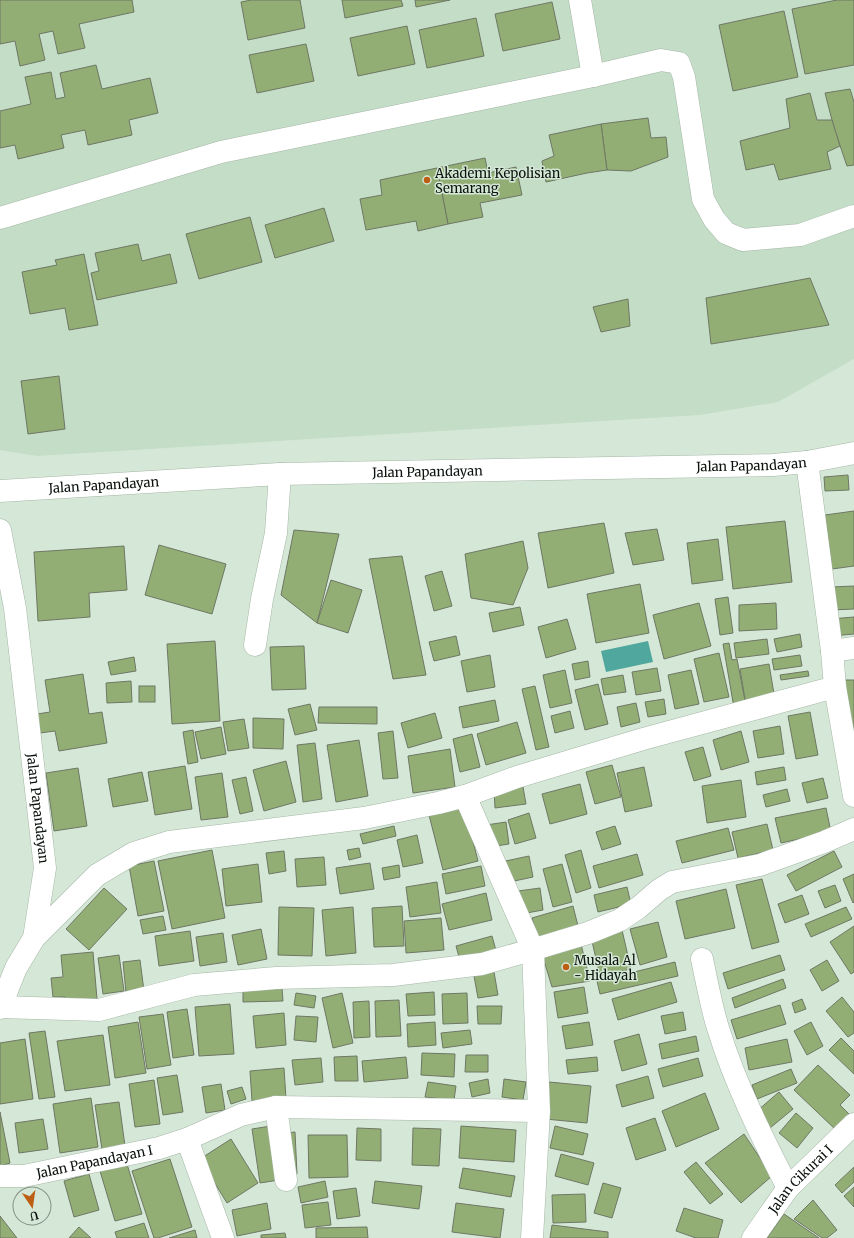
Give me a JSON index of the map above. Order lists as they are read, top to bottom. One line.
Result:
{"streets":{"street":["Jalan Papandayan","Jalan Papandayan I","Jalan Cikurai I"]},"places":["Akademi Kepolisian Semarang","Musala Al - Hidayah"],"north":"bottom"}
